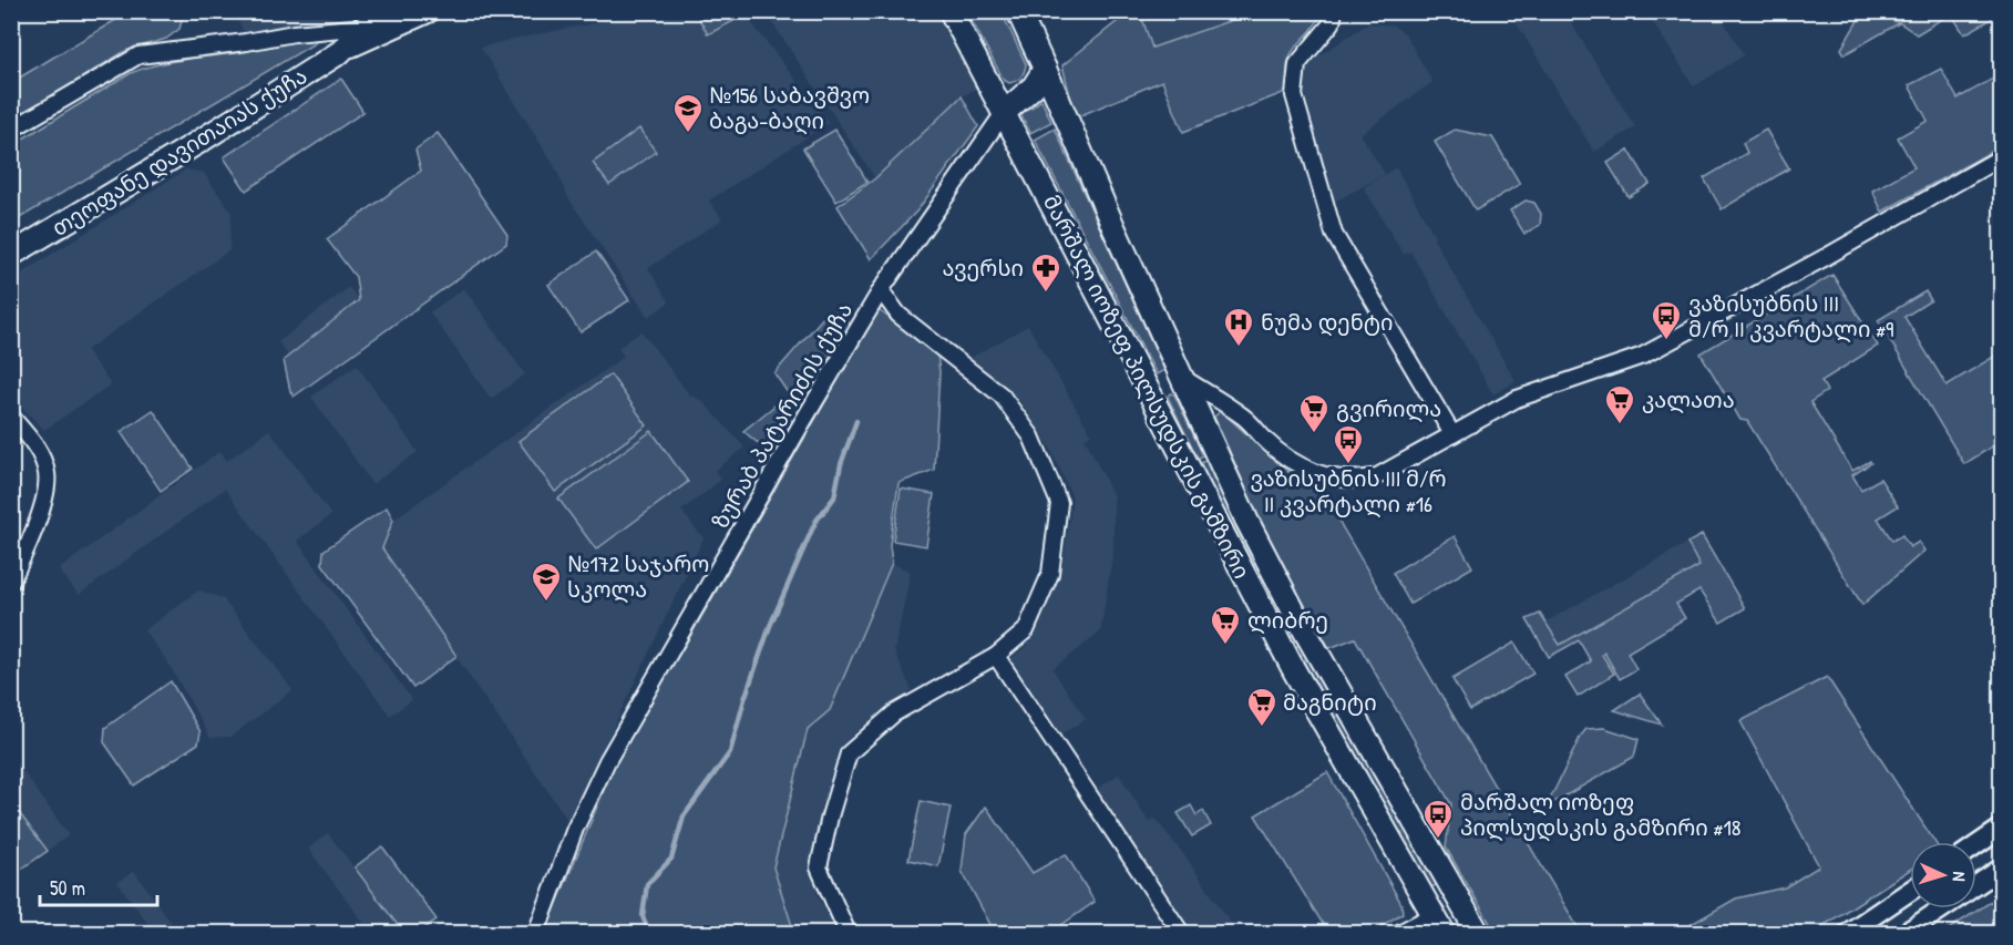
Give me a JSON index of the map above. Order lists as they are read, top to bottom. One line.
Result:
{"streets":{"main road":["თეოფანე დავითაიას ქუჩა","მარშალ იოზეფ პილსუდსკის გამზირი"],"street":["ზურაბ პატარიძის ქუჩა"]},"crossings":[["მარშალ იოზეფ პილსუდსკის გამზირი","ზურაბ პატარიძის ქუჩა"]],"places":{"school or university":["№156 საბავშვო ბაგა-ბაღი","№172 საჯარო სკოლა"],"pharmacy":["ავერსი"],"bus stop":["ვაზისუბნის III მ/რ II კვარტალი #9","ვაზისუბნის III მ/რ II კვარტალი #16","მარშალ იოზეფ პილსუდსკის გამზირი #18"],"hospital":["ნუმა დენტი"],"supermarket":["კალათა","გვირილა","ლიბრე","მაგნიტი"]},"scale_bar":"50 m","north":"right"}
